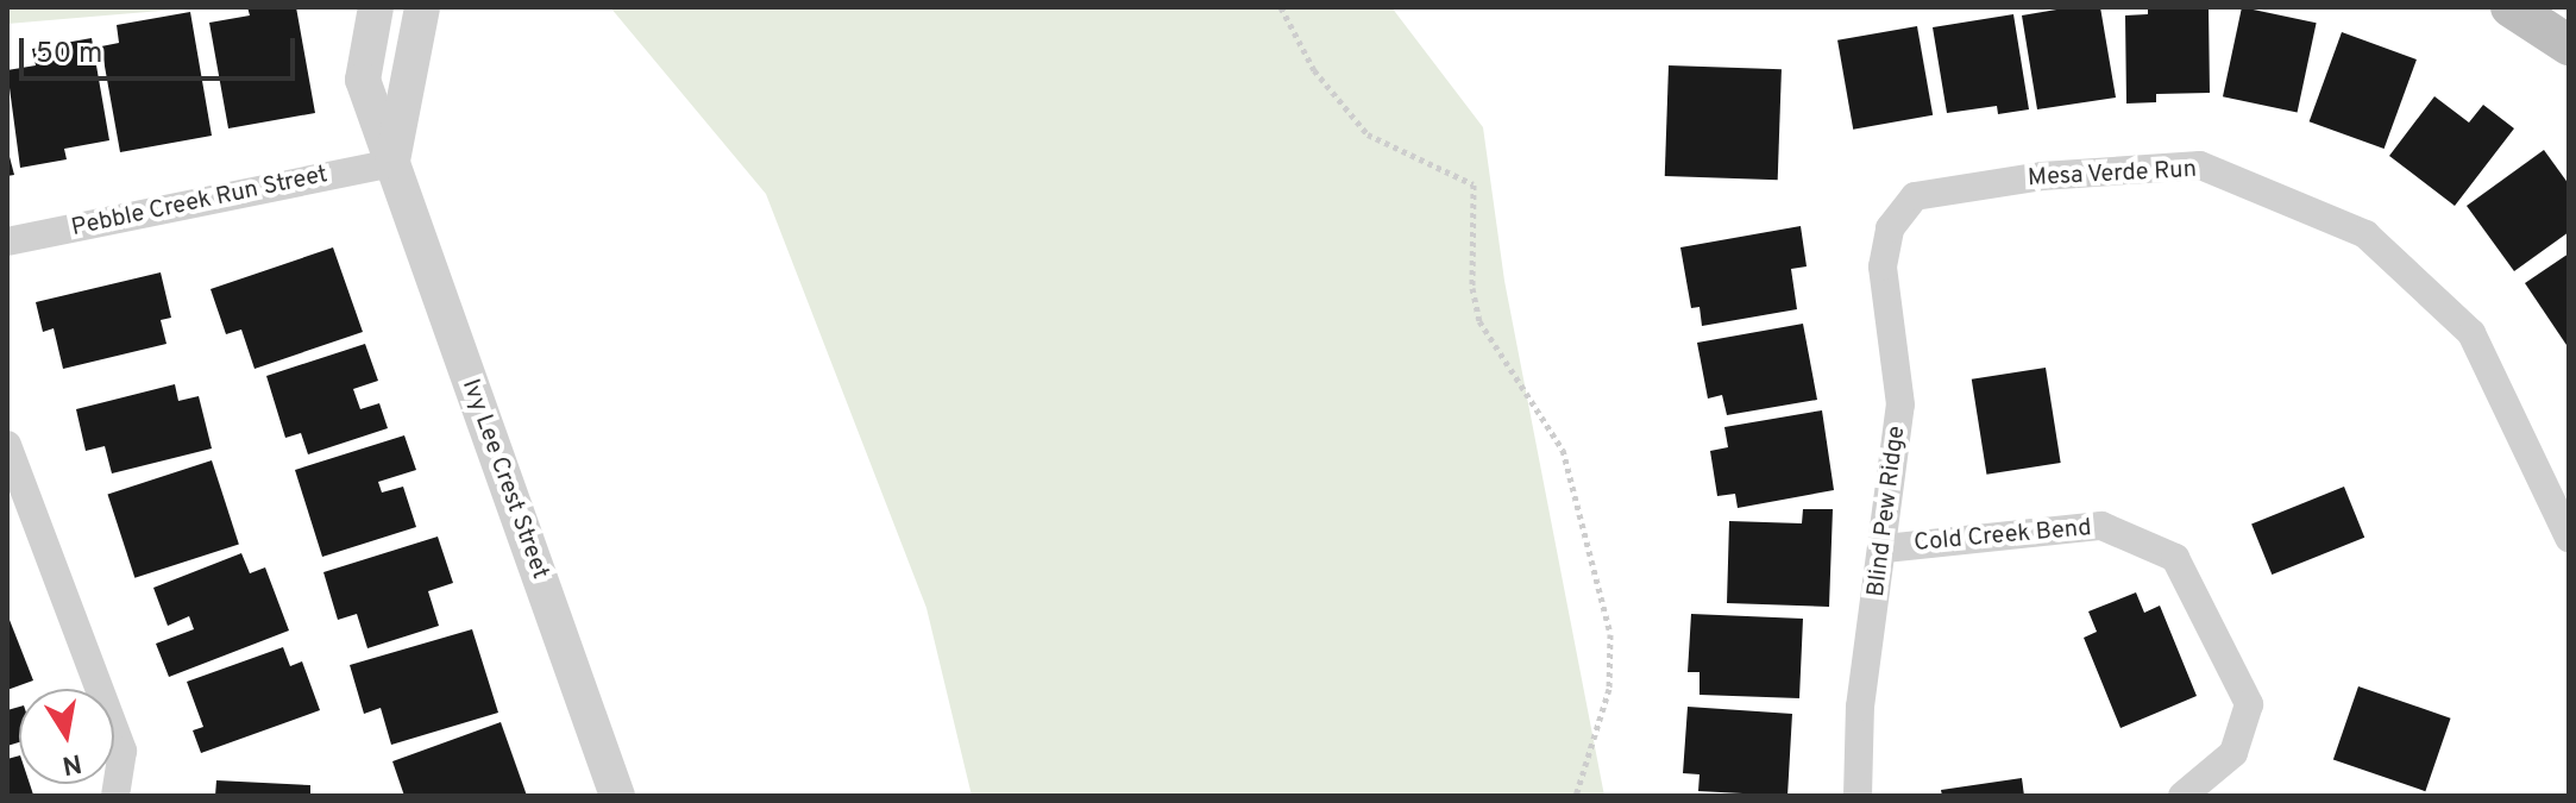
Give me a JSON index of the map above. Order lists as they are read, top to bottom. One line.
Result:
{"streets":{"street":["Mesa Verde Run","Pebble Creek Run Street","Ivy Lee Crest Street","Blind Pew Ridge","Cold Creek Bend"]},"crossings":[["Mesa Verde Run","Blind Pew Ridge"],["Pebble Creek Run Street","Ivy Lee Crest Street"],["Blind Pew Ridge","Cold Creek Bend"]],"scale_bar":"50 m","north":"bottom"}
